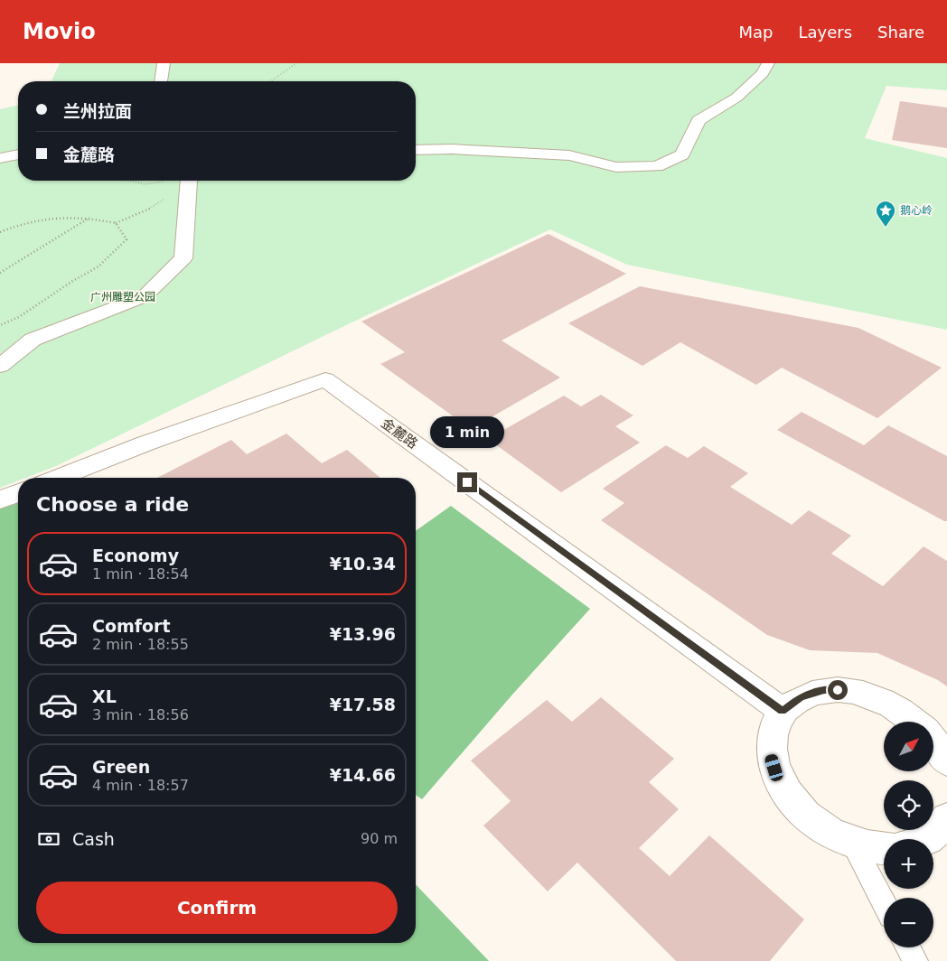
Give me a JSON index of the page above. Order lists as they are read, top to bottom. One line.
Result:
{"streets":{"street":["金麓路"]},"parks":["广州雕塑公园"],"places":{"place":["鹅心岭"]},"north":"top right","page":{"header":"Movio","nav":["Map","Layers","Share"],"banner":["兰州拉面","金麓路"],"bubble":"1 min","heading":"Choose a ride","list":[{"name":"Economy","note":"1 min · 18:54","value":"¥10.34"},{"name":"Comfort","note":"2 min · 18:55","value":"¥13.96"},{"name":"XL","note":"3 min · 18:56","value":"¥17.58"},{"name":"Green","note":"4 min · 18:57","value":"¥14.66"}],"map_buttons":["+","−"],"pay":["Cash","90 m"],"buttons":"Confirm"}}
